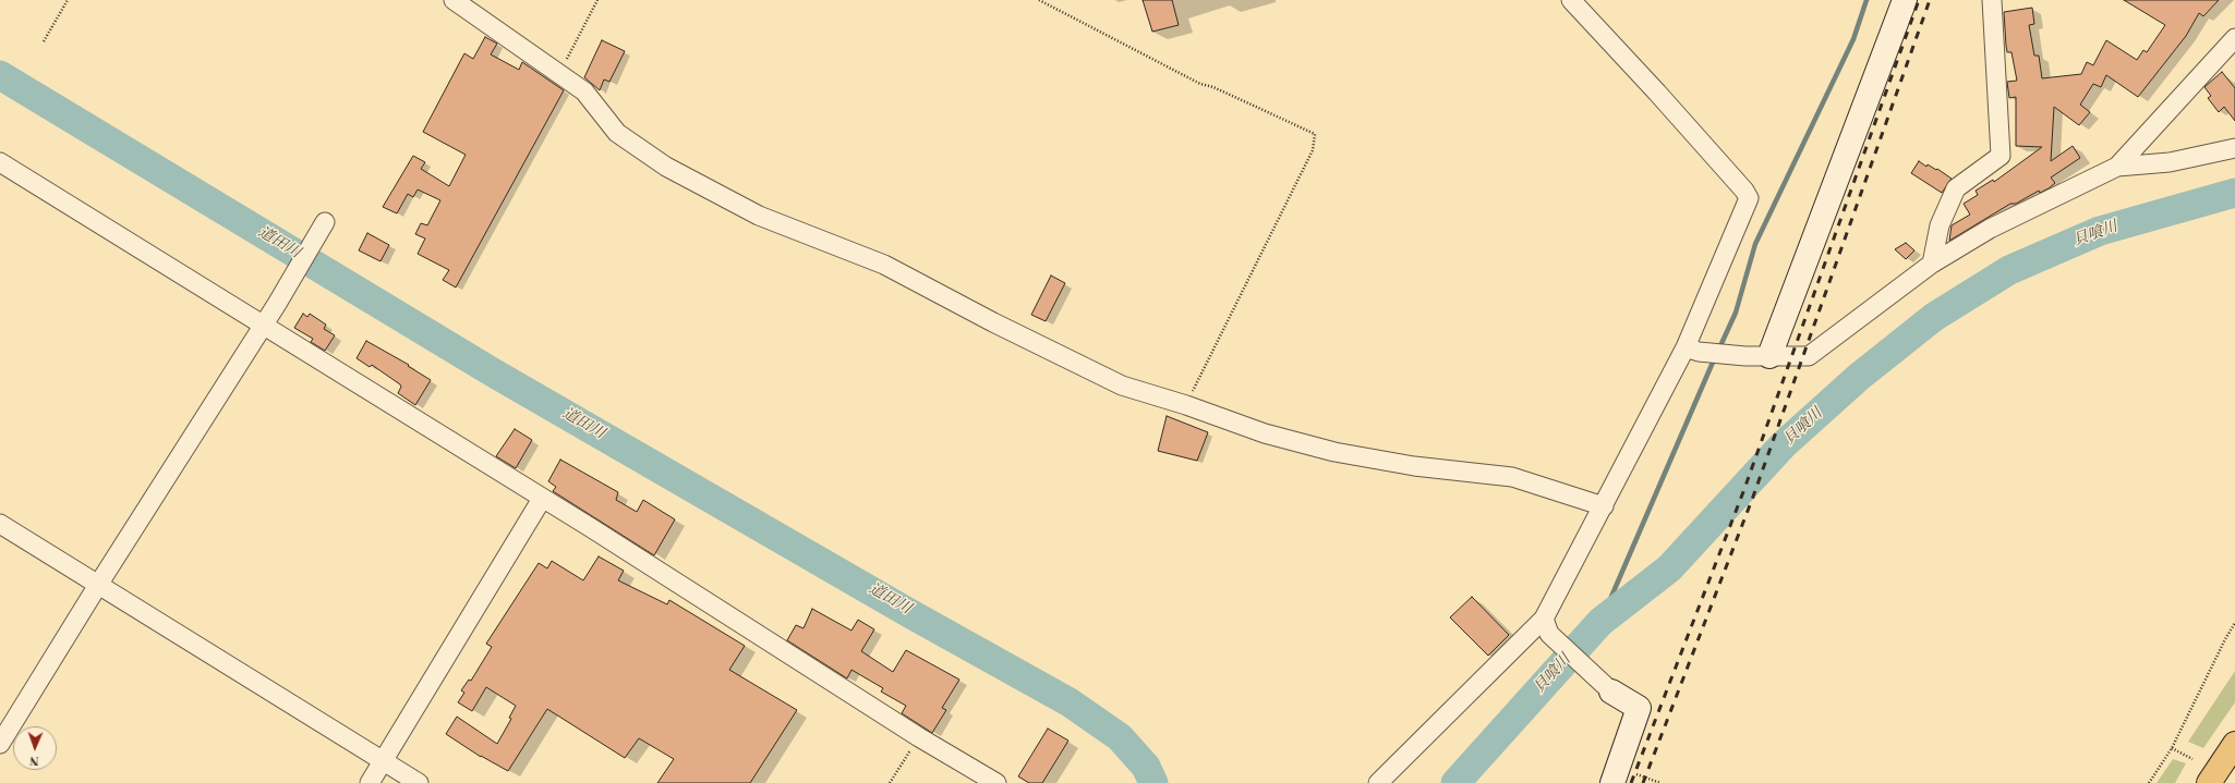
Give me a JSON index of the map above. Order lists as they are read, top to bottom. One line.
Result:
{"water":["貝喰川","道田川"],"north":"bottom"}
